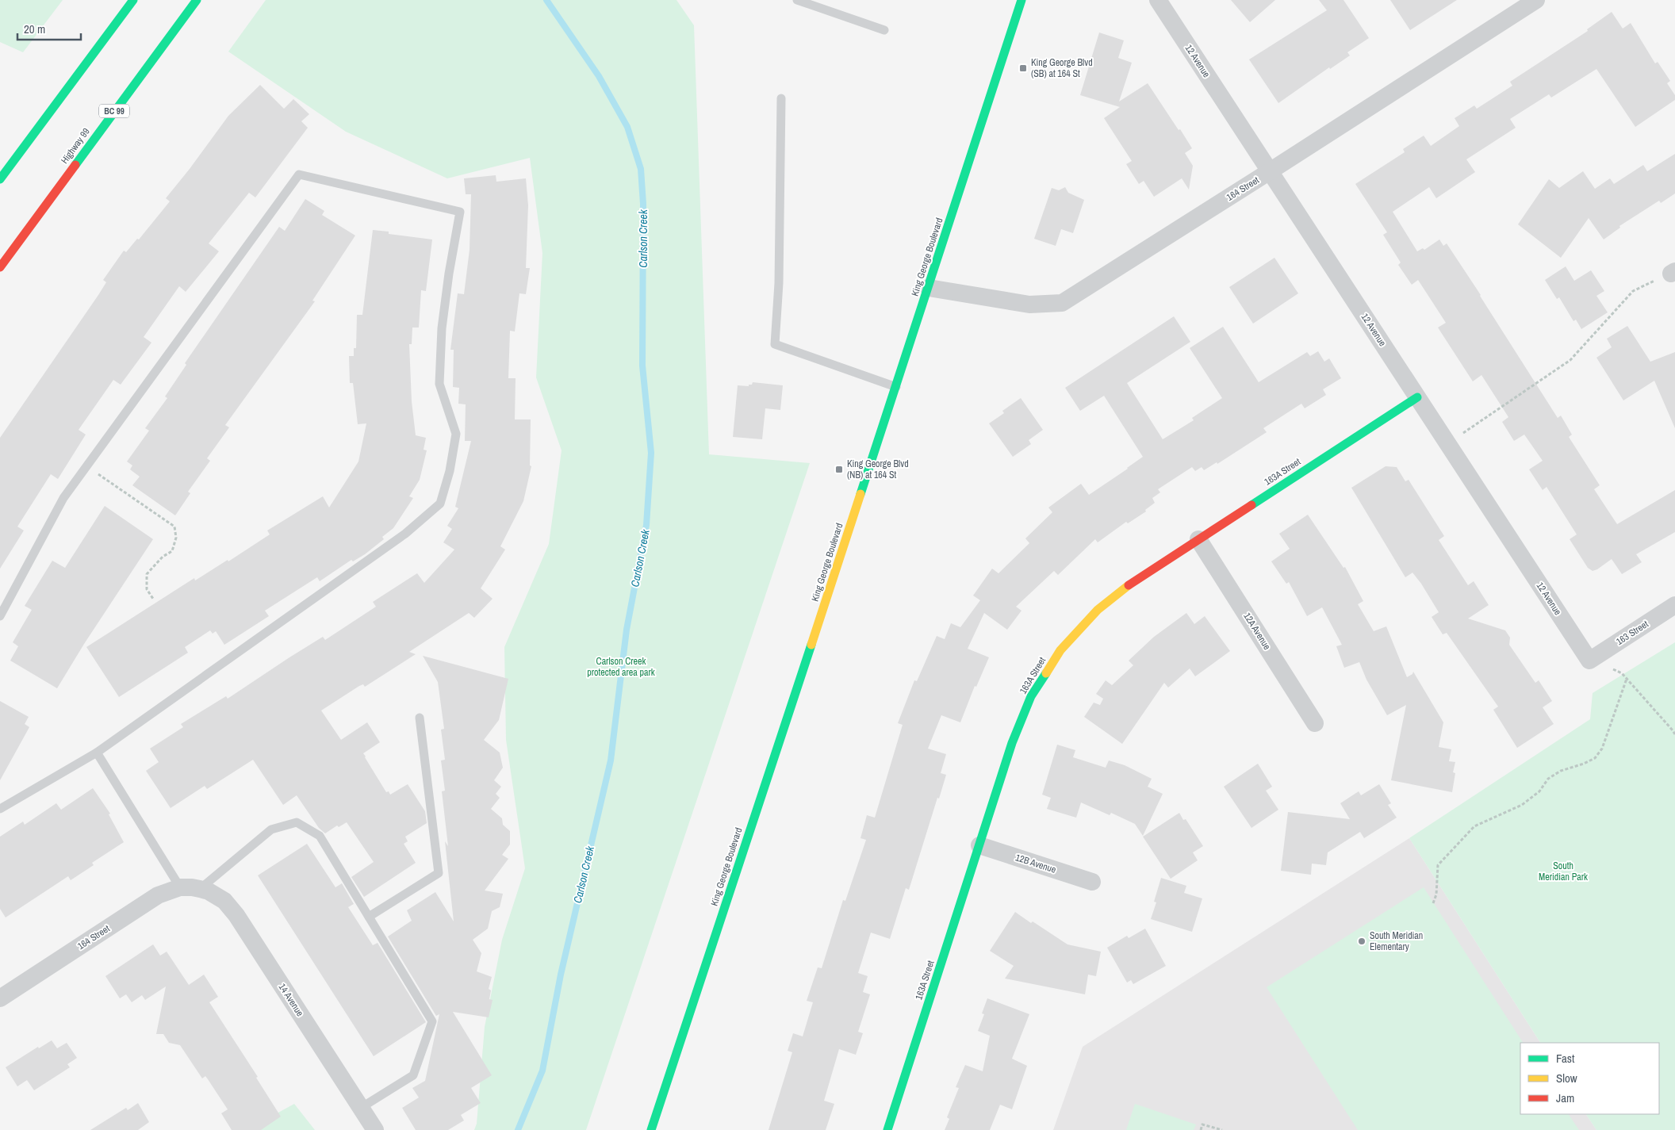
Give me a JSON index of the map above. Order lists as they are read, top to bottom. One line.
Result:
{"streets":{"main road":["BC 99","Highway 99","King George Boulevard","163A Street"],"street":["12 Avenue","164 Street","12A Avenue","163 Street","12B Avenue","14 Avenue"]},"crossings":[["12 Avenue","164 Street"],["12 Avenue","163A Street"],["12 Avenue","163 Street"],["164 Street","King George Boulevard"],["164 Street","14 Avenue"],["163A Street","12A Avenue"],["163A Street","12B Avenue"]],"water":["Carlson Creek"],"parks":["Carlson Creek protected area park","South Meridian Park"],"places":{"transit":["King George Blvd (SB) at 164 St","King George Blvd (NB) at 164 St"],"other":["South Meridian Elementary"]},"legend":["Fast","Slow","Jam"],"scale_bar":"20 m"}
